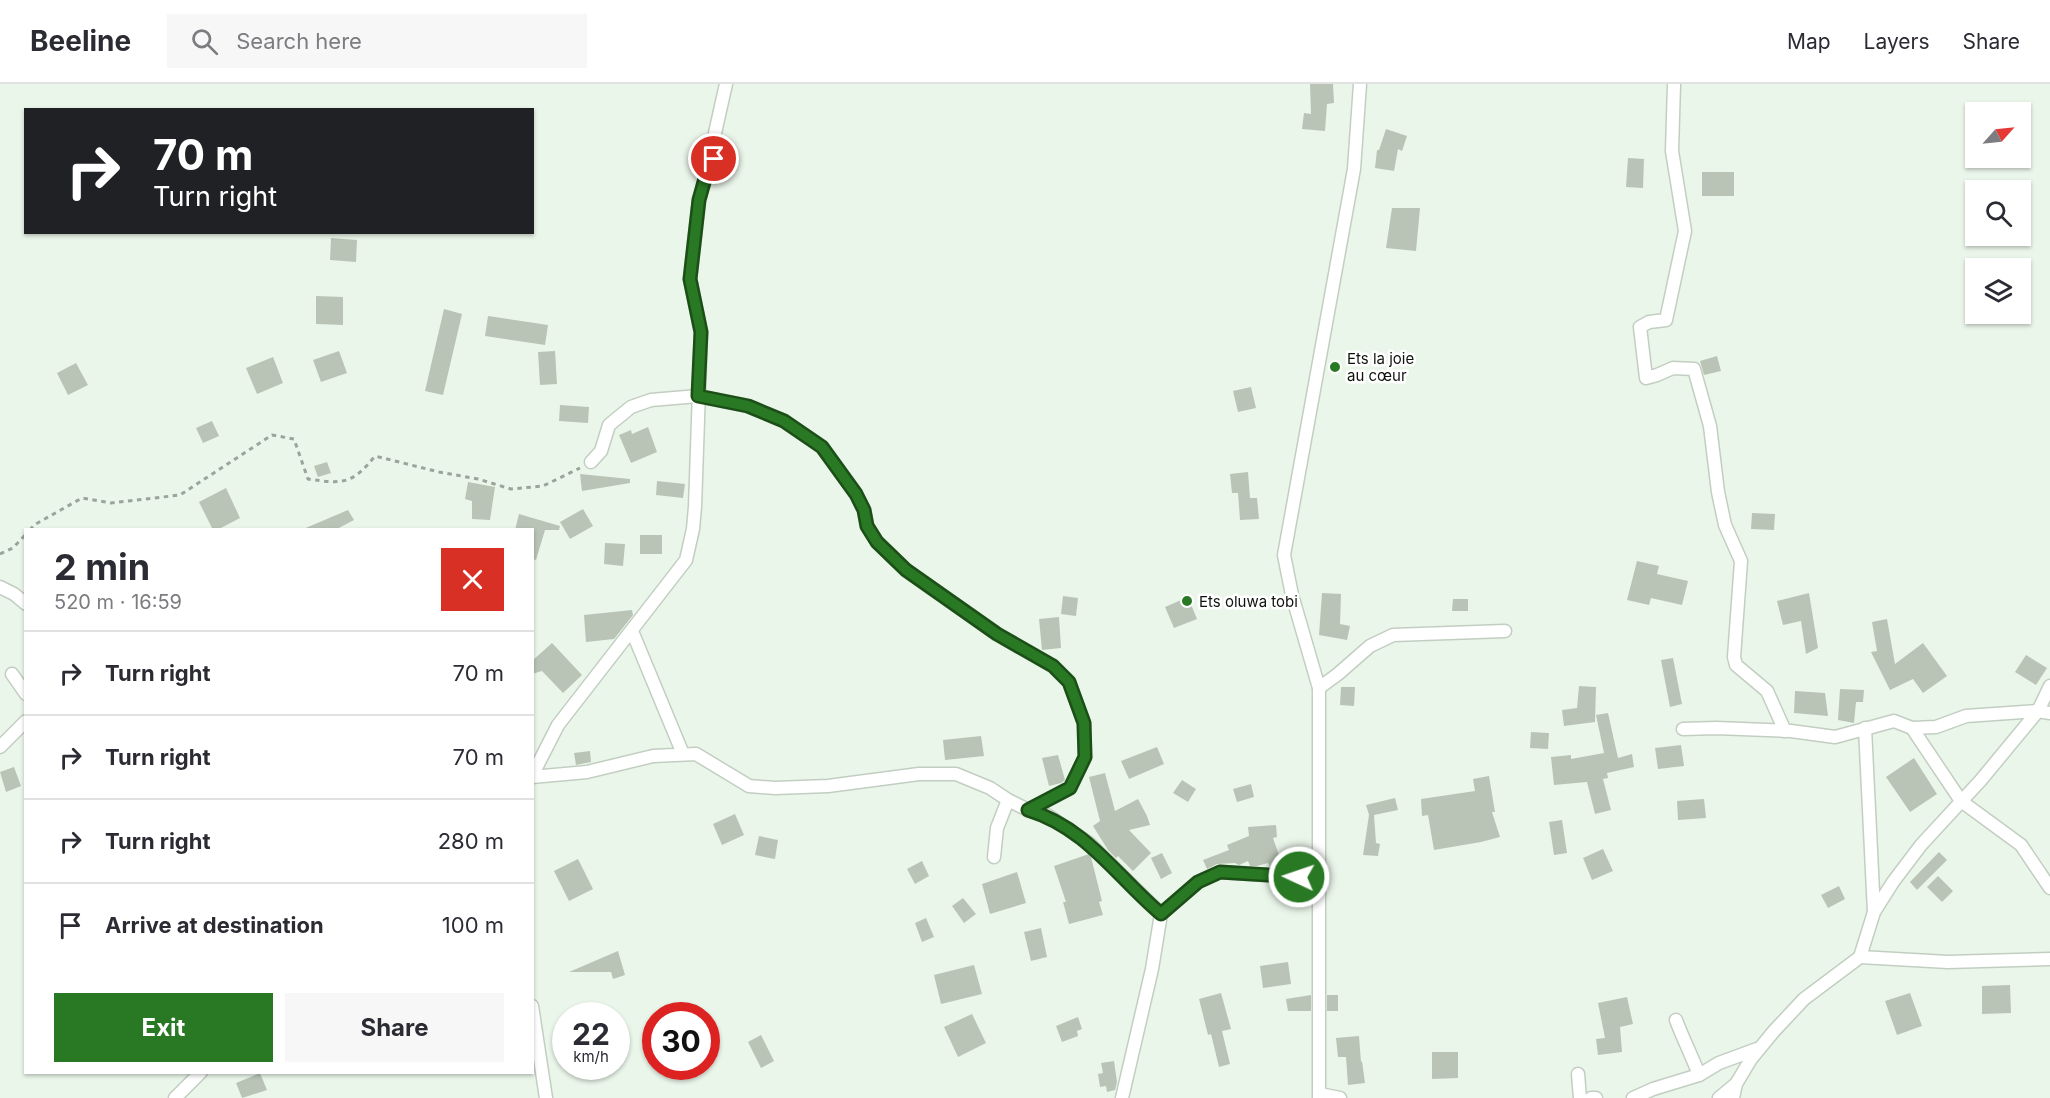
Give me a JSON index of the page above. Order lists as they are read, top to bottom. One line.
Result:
{"places":["Ets la joie au cœur","Ets oluwa tobi"],"north":"top right","page":{"header":"Beeline","search":"Search here","nav":["Map","Layers","Share"],"turn":["70 m","Turn right"],"heading":["2 min","520 m · 16:59"],"list":[{"name":"Turn right","value":"70 m"},{"name":"Turn right","value":"70 m"},{"name":"Turn right","value":"280 m"},{"name":"Arrive at destination","value":"100 m"}],"buttons":["Exit","Share"],"speed":"22 km/h","limit":"30"}}
